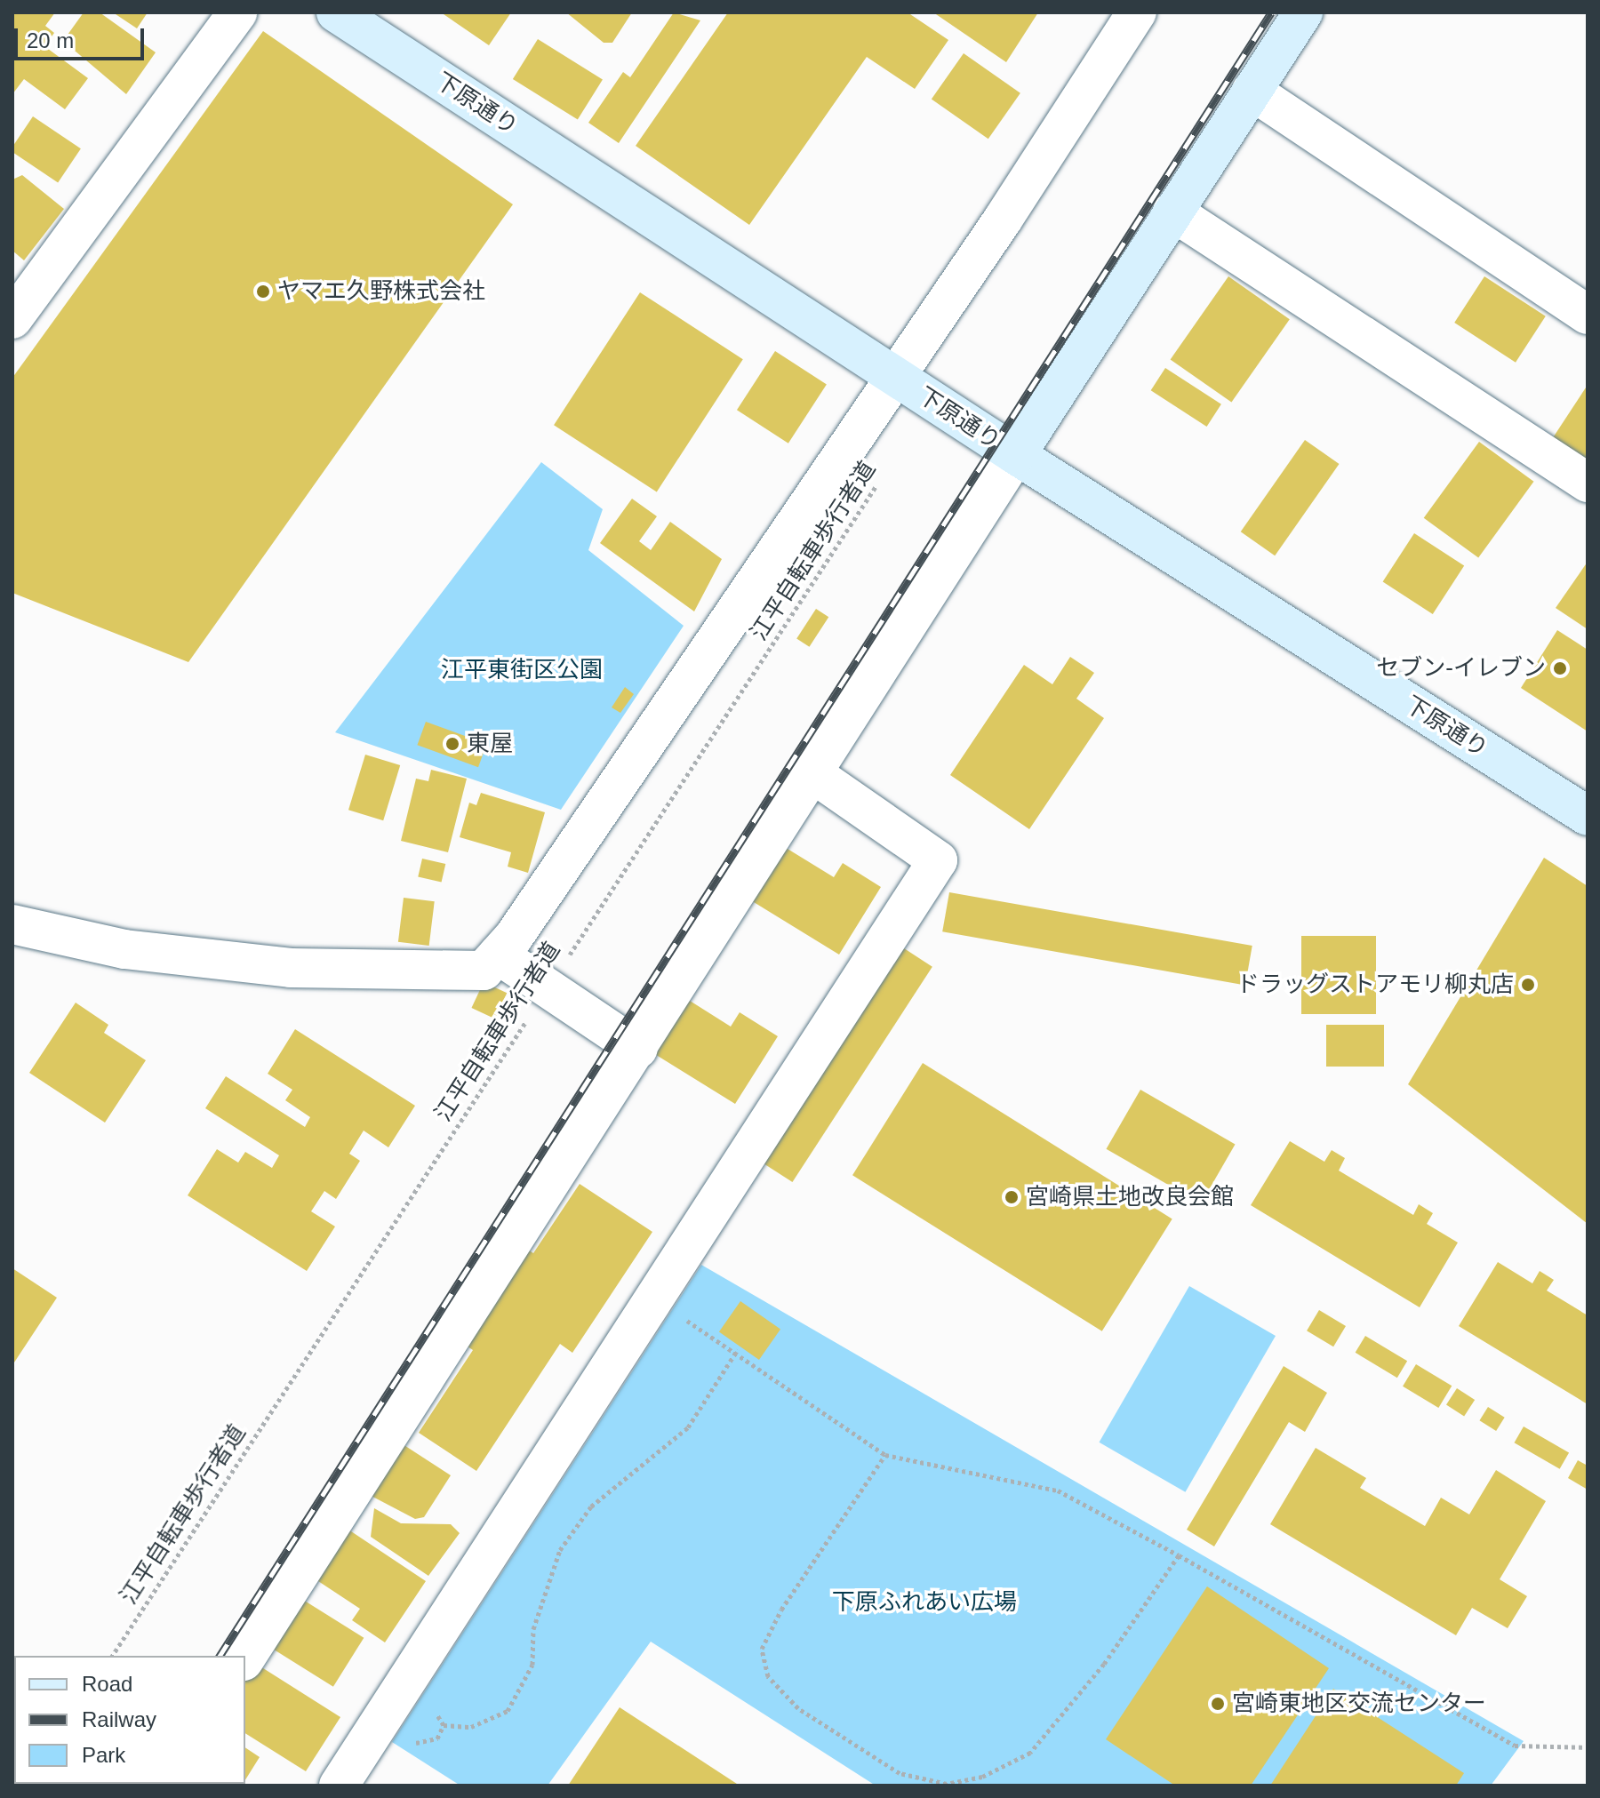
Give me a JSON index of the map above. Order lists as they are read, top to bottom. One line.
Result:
{"streets":{"street":["下原通り"],"path":["江平自転車歩行者道"]},"parks":["江平東街区公園","下原ふれあい広場"],"places":["ヤマエ久野株式会社","セブン-イレブン","東屋","ドラッグストアモリ柳丸店","宮崎県土地改良会館","宮崎東地区交流センター"],"legend":["Road","Railway","Park"],"scale_bar":"20 m"}
